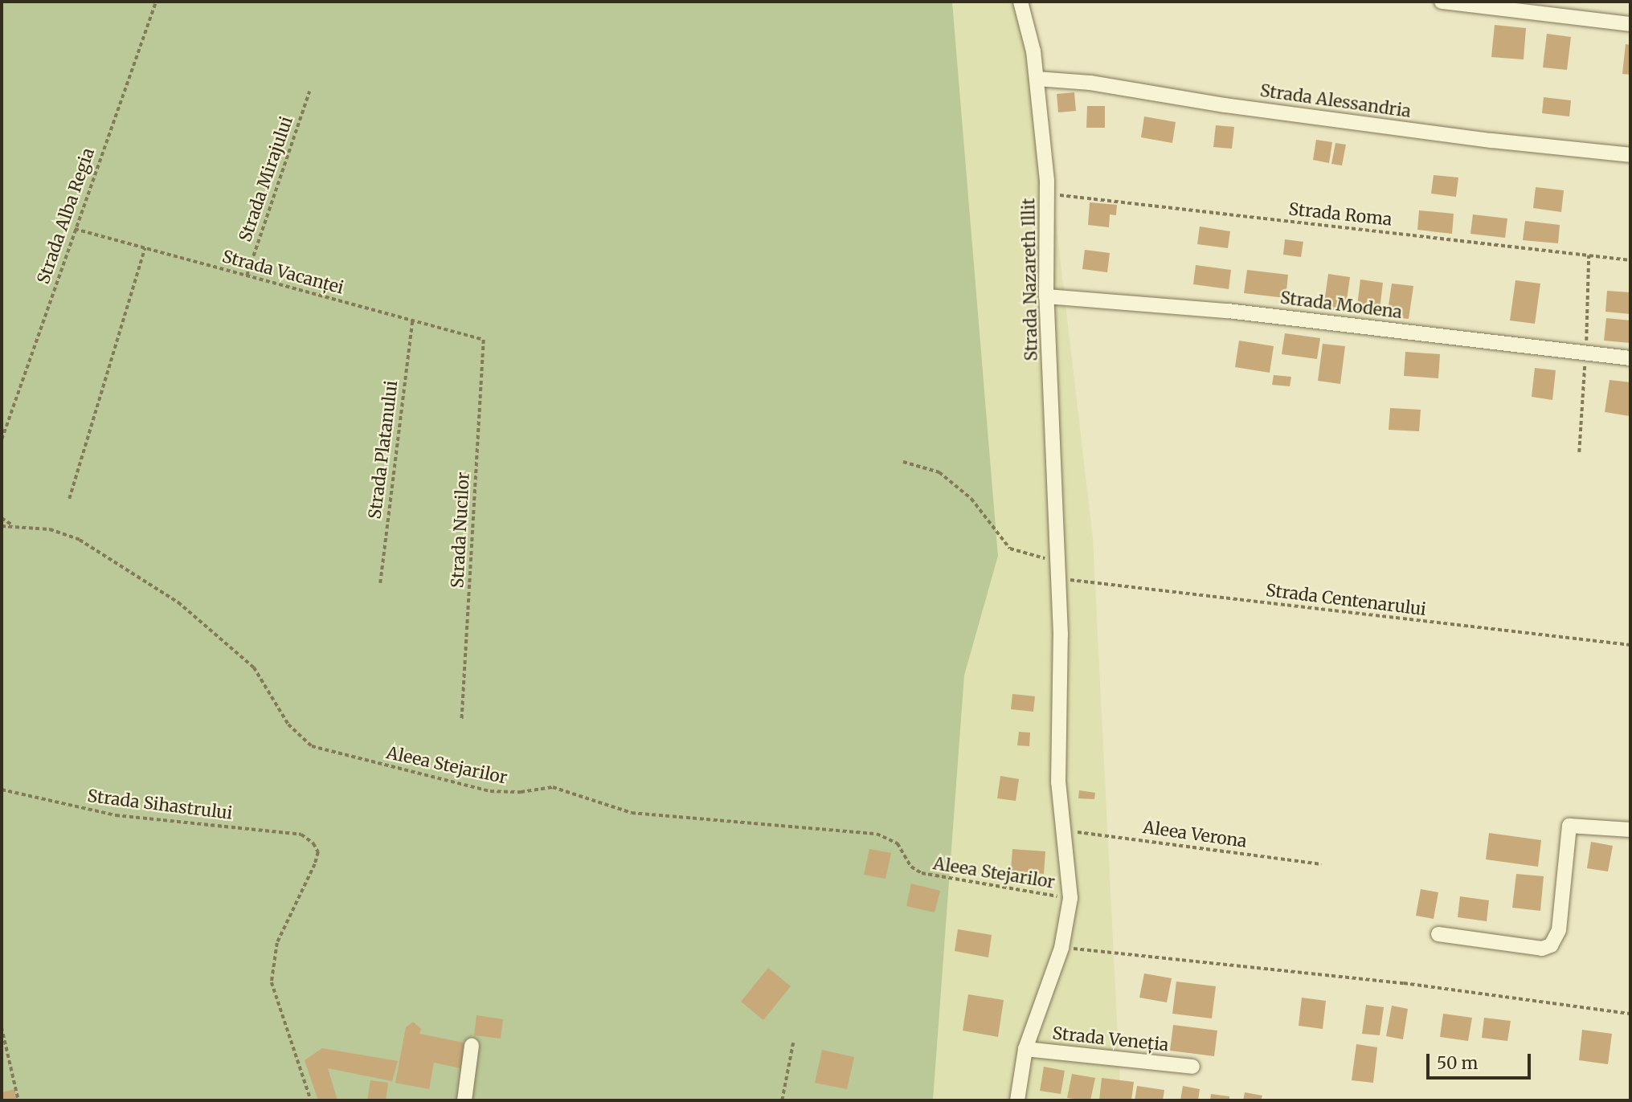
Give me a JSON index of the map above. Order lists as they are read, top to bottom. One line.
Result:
{"streets":{"street":["Strada Alessandria","Strada Nazareth Illit","Strada Modena","Strada Veneția"],"path":["Strada Mirajului","Strada Roma","Strada Alba Regia","Strada Vacanței","Strada Platanului","Strada Nucilor","Strada Centenarului","Aleea Stejarilor","Strada Sihastrului","Aleea Verona"]},"crossings":[["Strada Alessandria","Strada Nazareth Illit"],["Strada Mirajului","Strada Vacanței"],["Strada Roma","Strada Nazareth Illit"],["Strada Alba Regia","Strada Vacanței"],["Strada Vacanței","Strada Platanului"],["Strada Vacanței","Strada Nucilor"],["Strada Nazareth Illit","Strada Modena"],["Strada Nazareth Illit","Strada Centenarului"],["Strada Nazareth Illit","Aleea Stejarilor"],["Strada Nazareth Illit","Aleea Verona"],["Strada Nazareth Illit","Strada Veneția"]],"scale_bar":"50 m"}
